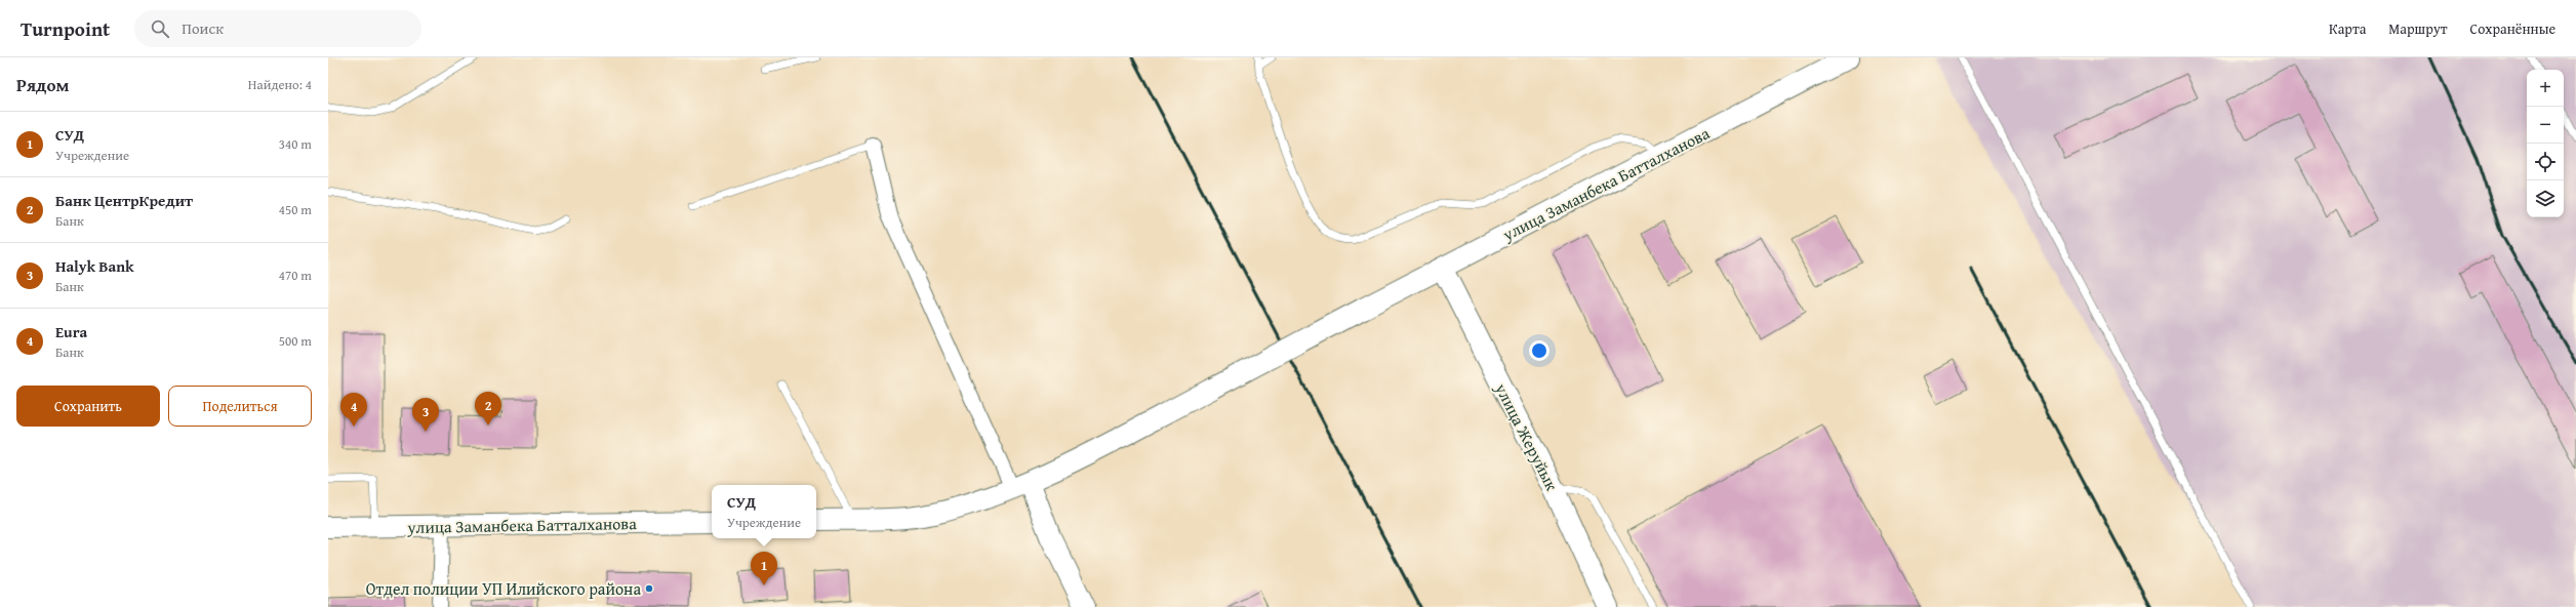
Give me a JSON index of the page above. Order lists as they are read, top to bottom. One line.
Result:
{"streets":{"main road":["улица Заманбека Батталханова","улица Жеруйык"]},"crossings":[["улица Заманбека Батталханова","улица Жеруйык"]],"places":["Отдел полиции УП Илийского района"],"page":{"header":"Turnpoint","search":"Поиск","nav":["Карта","Маршрут","Сохранённые"],"heading":["Рядом","Найдено: 4"],"map_buttons":["+","−"],"list":[{"mark":"1","name":"СУД","note":"Учреждение","value":"340 m"},{"mark":"2","name":"Банк ЦентрКредит","note":"Банк","value":"450 m"},{"mark":"3","name":"Halyk Bank","note":"Банк","value":"470 m"},{"mark":"4","name":"Eura","note":"Банк","value":"500 m"}],"buttons":["Сохранить","Поделиться"],"pins":["2","4","3","1"],"popup":["СУД","Учреждение"]}}
